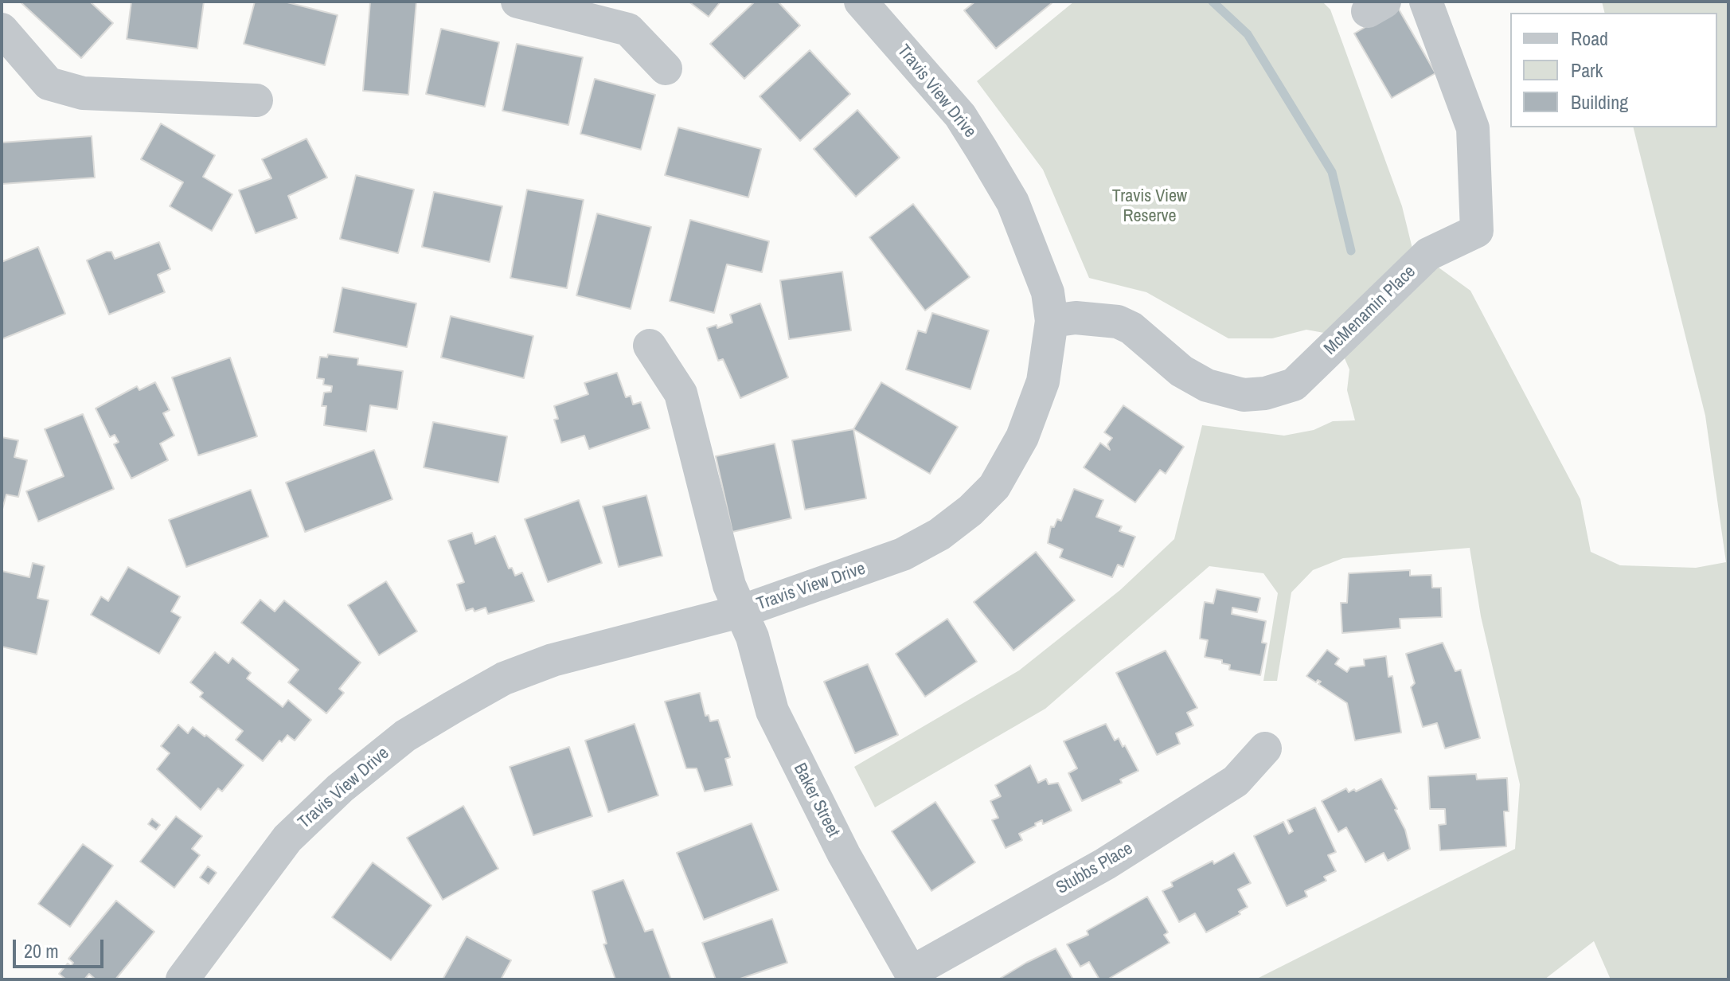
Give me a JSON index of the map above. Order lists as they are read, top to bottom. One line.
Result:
{"streets":{"street":["Travis View Drive","McMenamin Place","Baker Street","Stubbs Place"]},"crossings":[["Travis View Drive","McMenamin Place"],["Travis View Drive","Baker Street"],["Baker Street","Stubbs Place"]],"parks":["Travis View Reserve"],"legend":["Road","Park","Building"],"scale_bar":"20 m"}
